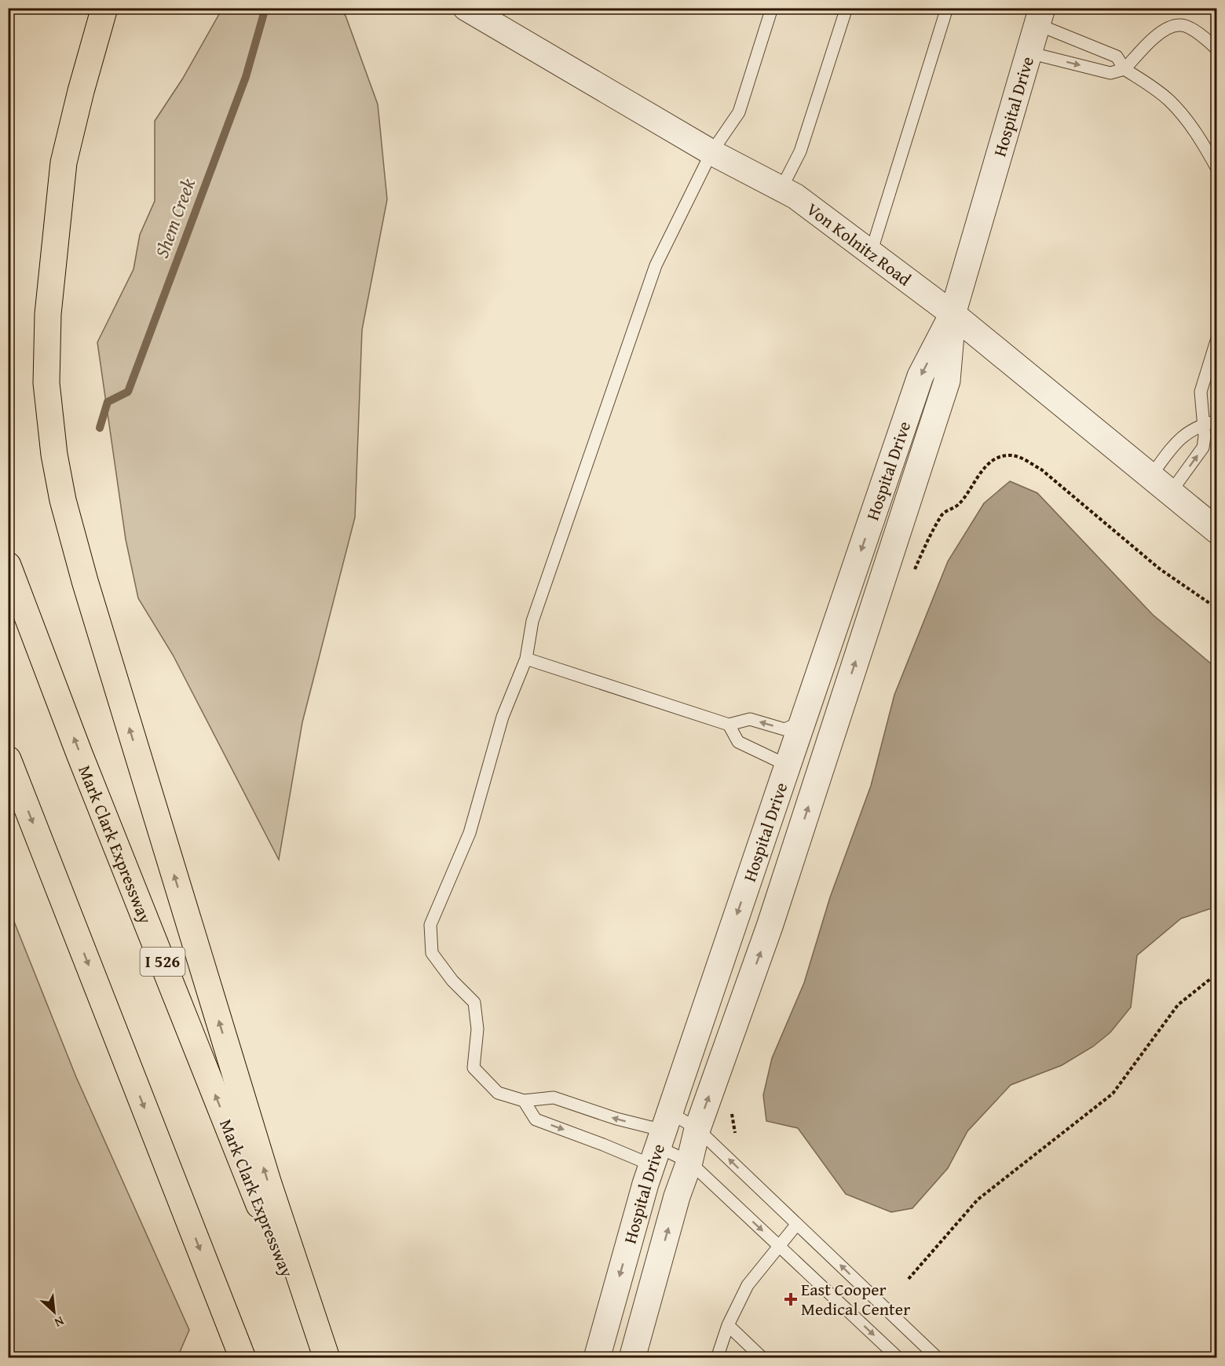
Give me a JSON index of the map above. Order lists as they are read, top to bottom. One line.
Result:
{"streets":{"highway":["Mark Clark Expressway","I 526"],"street":["Hospital Drive","Von Kolnitz Road"]},"crossings":[["Hospital Drive","Von Kolnitz Road"]],"water":["Shem Creek"],"places":{"health":["East Cooper Medical Center"]},"north":"bottom right"}
